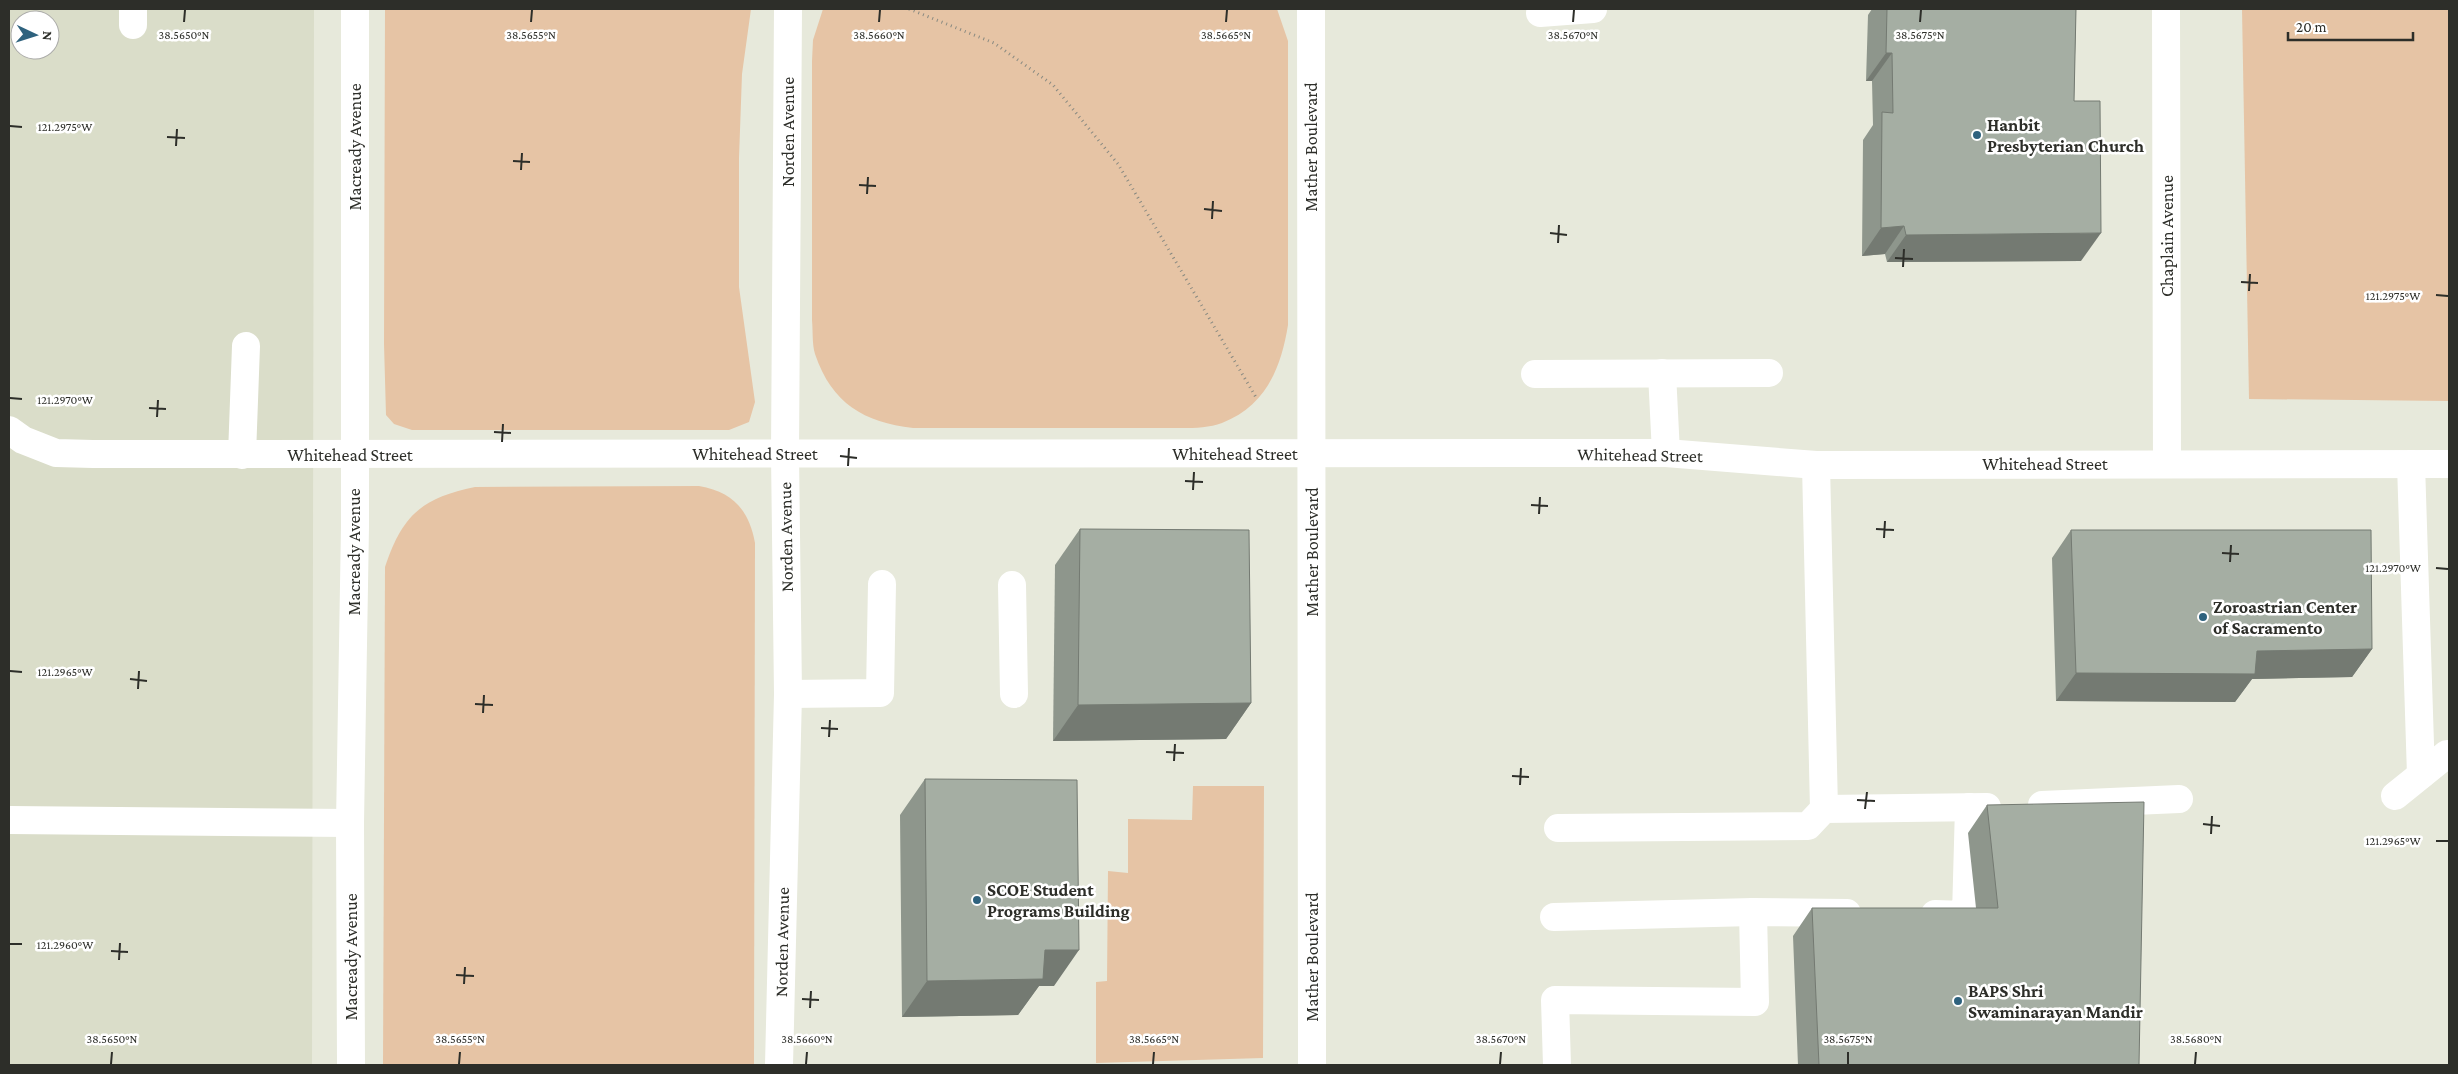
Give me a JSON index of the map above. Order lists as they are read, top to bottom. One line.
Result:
{"streets":{"street":["Norden Avenue","Macready Avenue","Mather Boulevard","Chaplain Avenue","Whitehead Street"]},"crossings":[["Norden Avenue","Whitehead Street"],["Macready Avenue","Whitehead Street"],["Mather Boulevard","Whitehead Street"],["Chaplain Avenue","Whitehead Street"]],"places":["Hanbit Presbyterian Church","Zoroastrian Center of Sacramento","SCOE Student Programs Building","BAPS Shri Swaminarayan Mandir"],"scale_bar":"20 m","north":"right","coordinates":["38.5650°N","38.5655°N","38.5660°N","38.5665°N","38.5670°N","38.5675°N","121.2975°W","121.2970°W","121.2965°W","121.2960°W","38.5680°N"]}
